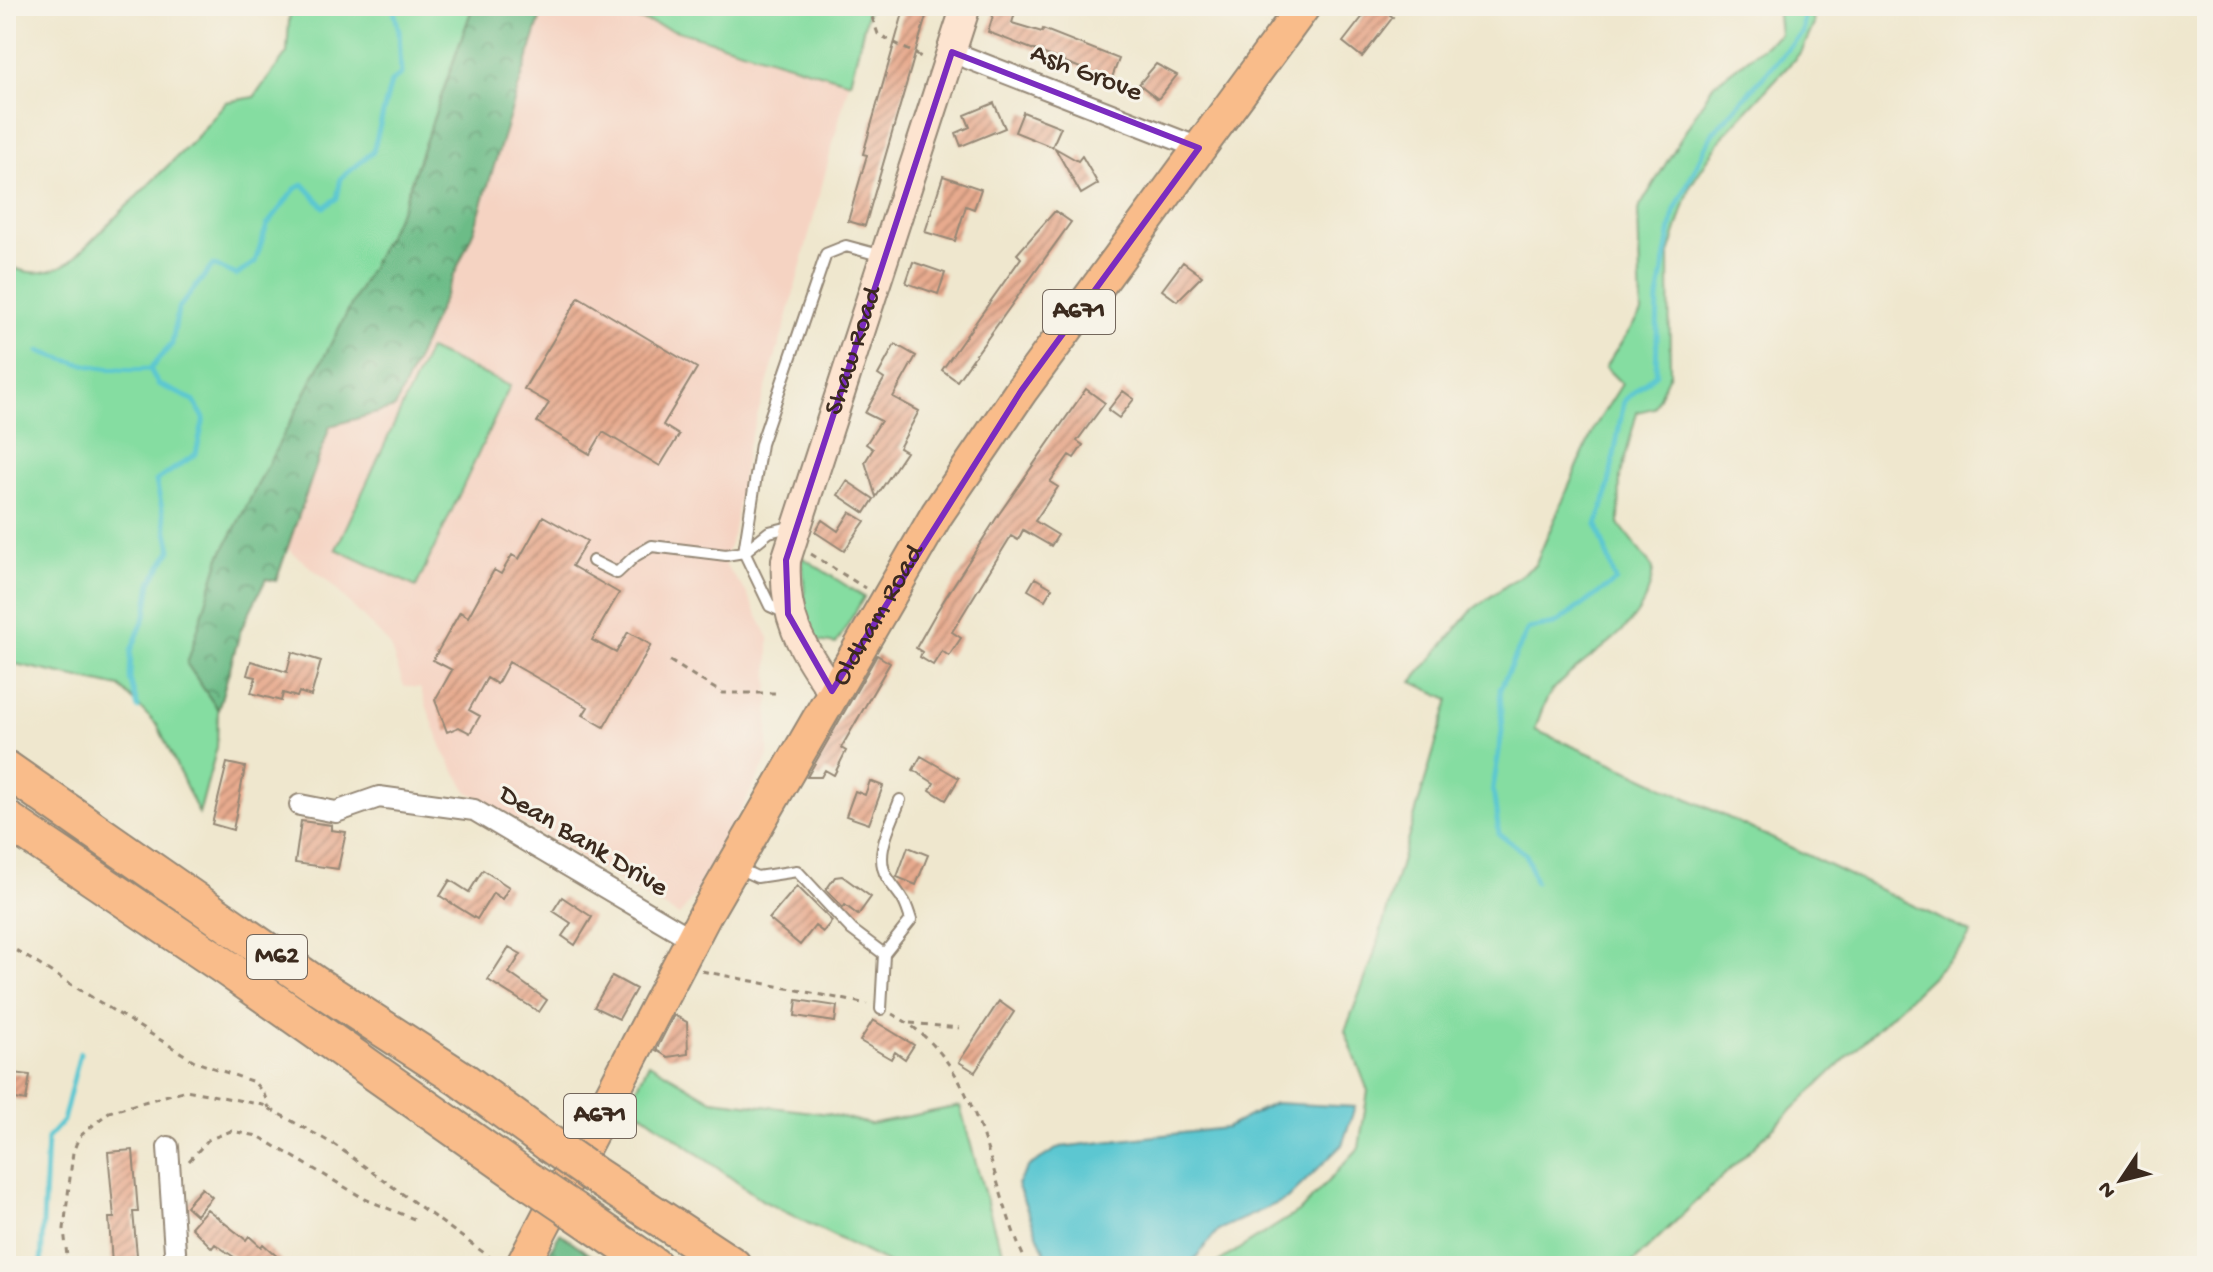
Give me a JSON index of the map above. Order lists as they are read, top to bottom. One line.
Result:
{"streets":{"highway":["M62"],"main road":["A671","Oldham Road"],"street":["Ash Grove","Shaw Road","Dean Bank Drive"]},"crossings":[["Ash Grove","Shaw Road"],["Ash Grove","Oldham Road"],["Shaw Road","Oldham Road"],["Oldham Road","Dean Bank Drive"]],"north":"bottom left"}
